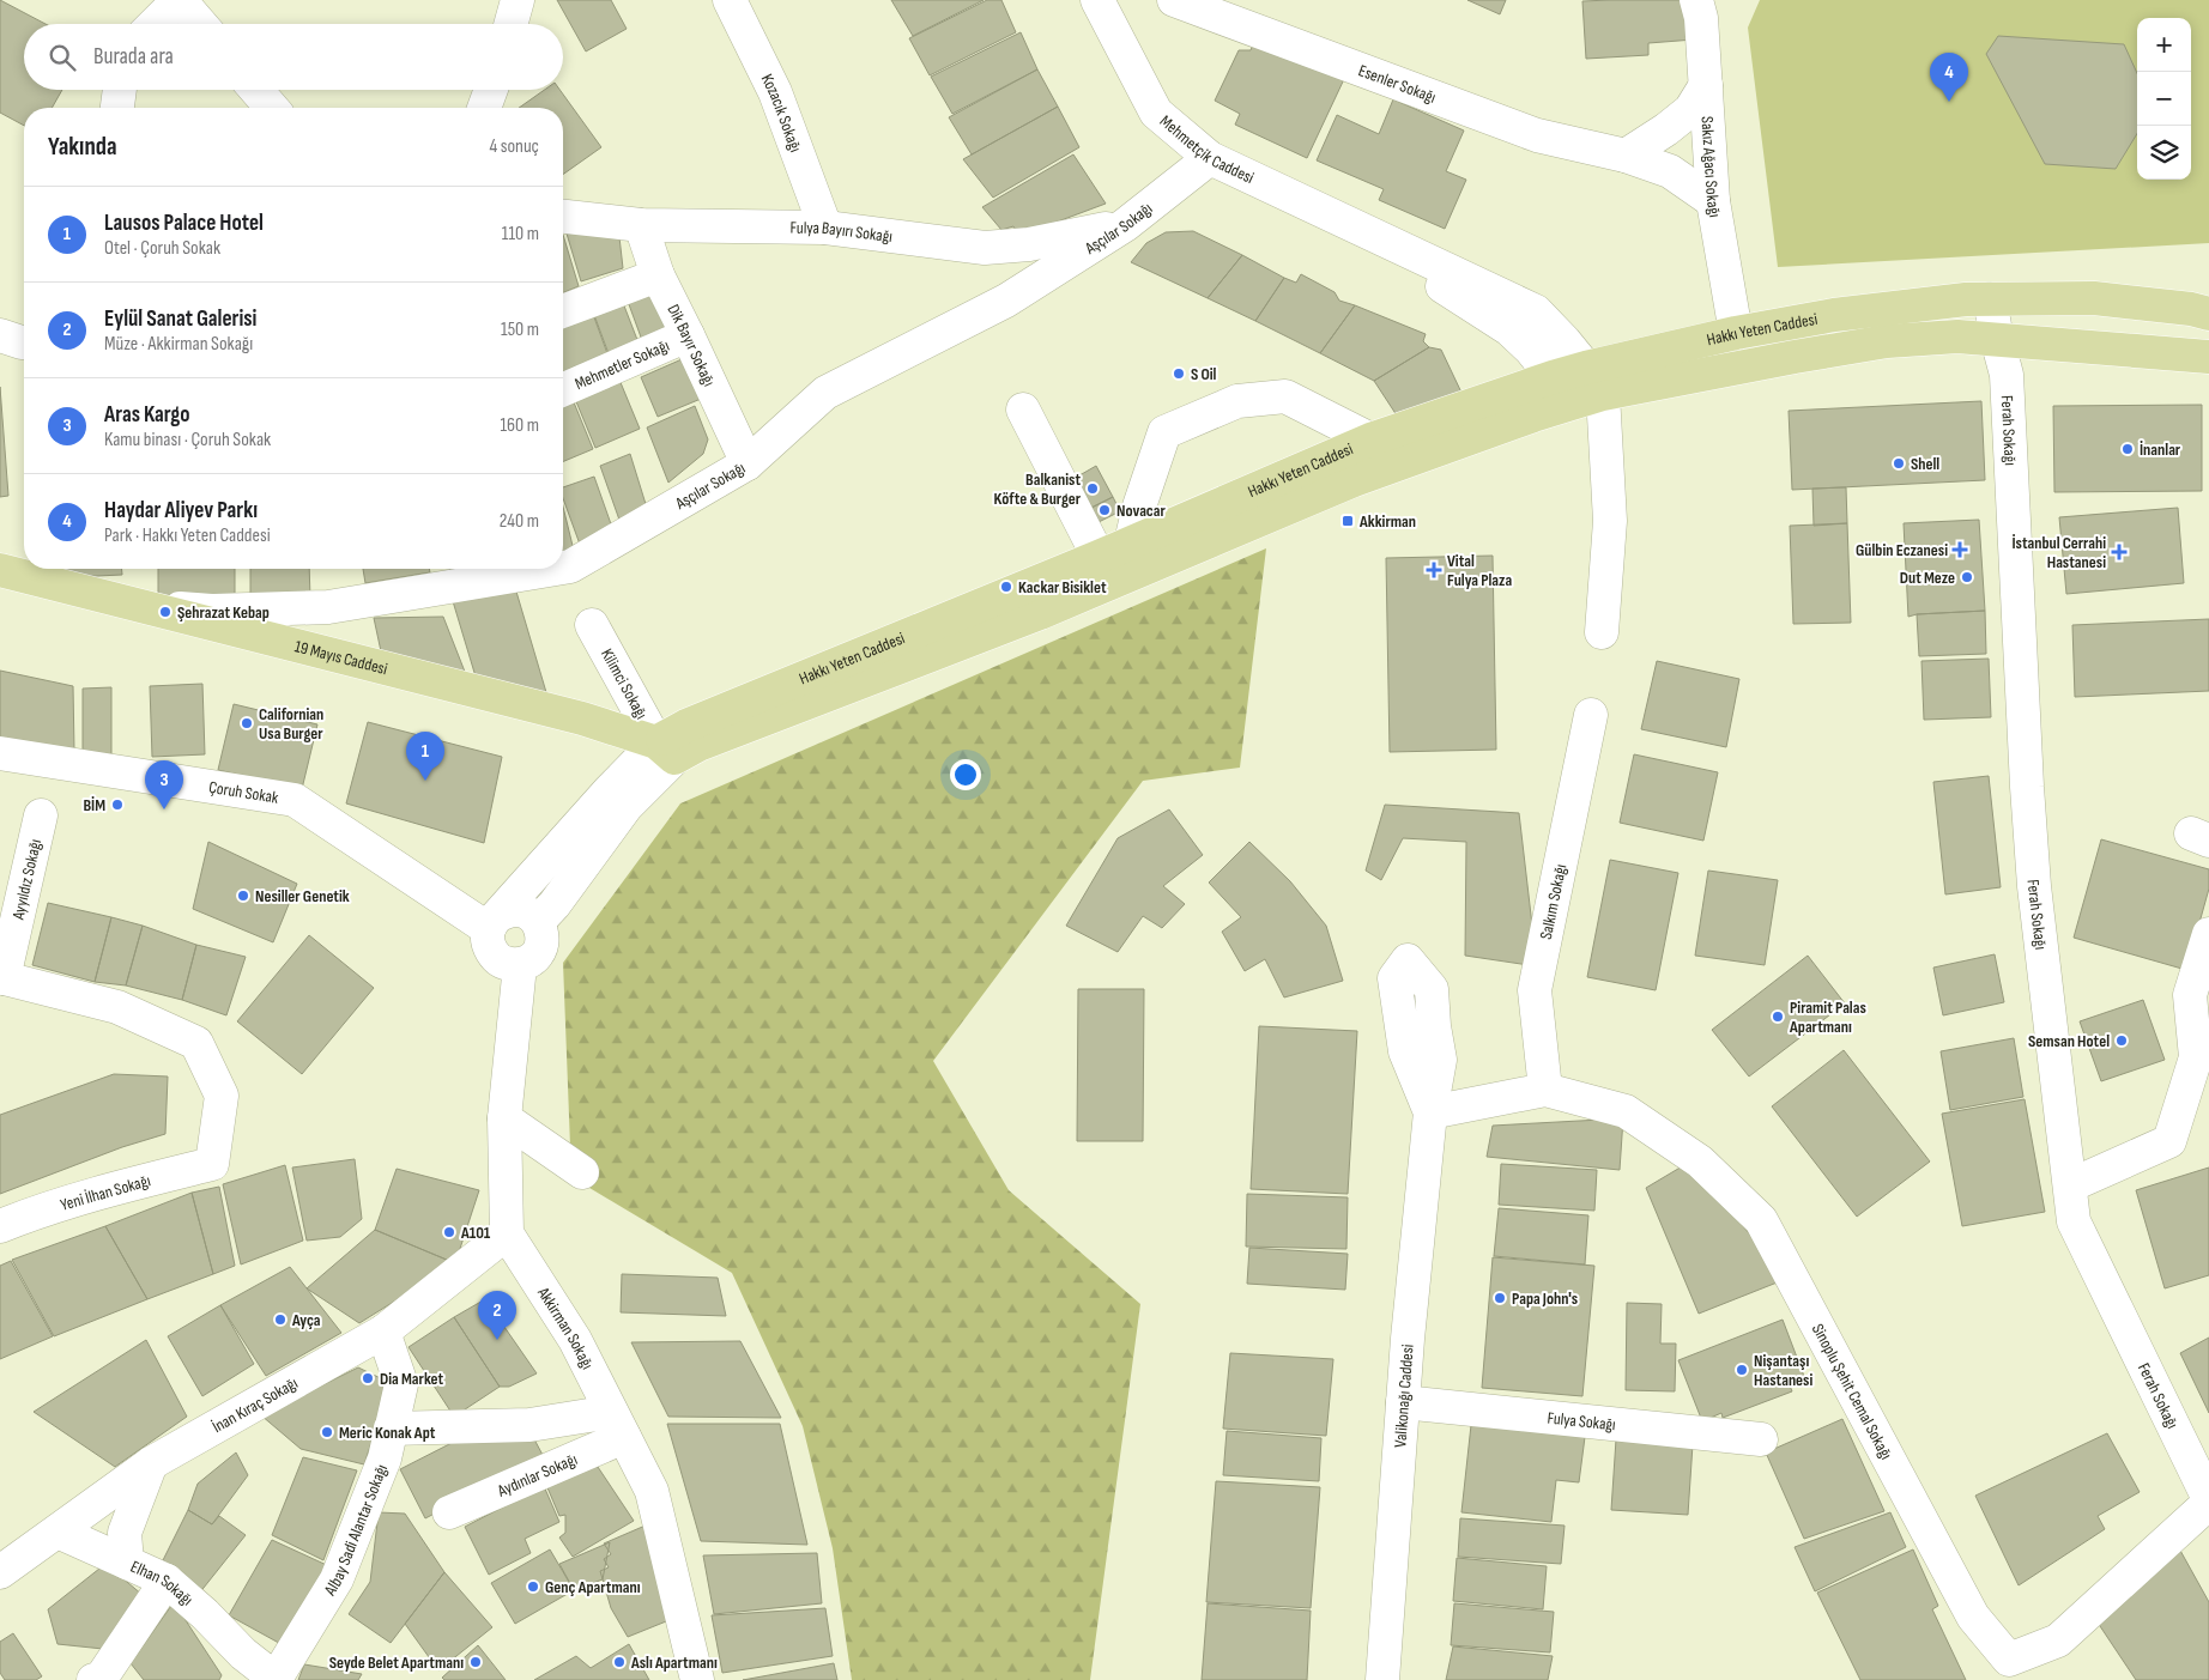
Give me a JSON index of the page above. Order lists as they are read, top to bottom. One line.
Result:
{"streets":{"main road":["Hakkı Yeten Caddesi","19 Mayıs Caddesi"],"street":["Esenler Sokağı","Kozacık Sokağı","Mehmetçik Caddesi","Sakız Ağacı Sokağı","Aşçılar Sokağı","Fulya Bayırı Sokağı","Dik Bayır Sokağı","Mehmetler Sokağı","Ferah Sokağı","Kilimci Sokağı","Çoruh Sokak","Ayyıldız Sokağı","Salkım Sokağı","Yeni İlhan Sokağı","Akkirman Sokağı","Sinoplu Şehit Cemal Sokağı","Valikonağı Caddesi","İnan Kıraç Sokağı","Fulya Sokağı","Aydınlar Sokağı","Albay Sadi Alantar Sokağı","Elhan Sokağı"]},"crossings":[["Esenler Sokağı","Sakız Ağacı Sokağı"],["Kozacık Sokağı","Fulya Bayırı Sokağı"],["Mehmetçik Caddesi","Aşçılar Sokağı"],["Mehmetçik Caddesi","Hakkı Yeten Caddesi"],["Sakız Ağacı Sokağı","Hakkı Yeten Caddesi"],["Aşçılar Sokağı","Fulya Bayırı Sokağı"],["Aşçılar Sokağı","Dik Bayır Sokağı"],["Aşçılar Sokağı","19 Mayıs Caddesi"],["Fulya Bayırı Sokağı","Dik Bayır Sokağı"],["Hakkı Yeten Caddesi","Ferah Sokağı"],["Hakkı Yeten Caddesi","19 Mayıs Caddesi"],["Hakkı Yeten Caddesi","Kilimci Sokağı"],["Hakkı Yeten Caddesi","Çoruh Sokak"],["Dik Bayır Sokağı","Mehmetler Sokağı"],["Ferah Sokağı","Sinoplu Şehit Cemal Sokağı"],["19 Mayıs Caddesi","Kilimci Sokağı"],["Ayyıldız Sokağı","Yeni İlhan Sokağı"],["Salkım Sokağı","Sinoplu Şehit Cemal Sokağı"],["Akkirman Sokağı","İnan Kıraç Sokağı"],["Akkirman Sokağı","Aydınlar Sokağı"],["Sinoplu Şehit Cemal Sokağı","Valikonağı Caddesi"],["Valikonağı Caddesi","Fulya Sokağı"],["İnan Kıraç Sokağı","Albay Sadi Alantar Sokağı"],["İnan Kıraç Sokağı","Elhan Sokağı"],["Albay Sadi Alantar Sokağı","Elhan Sokağı"]],"places":{"other":["S Oil","İnanlar","Shell","Balkanist Köfte & Burger","Novacar","Dut Meze","Kackar Bisiklet","Şehrazat Kebap","Californian Usa Burger","BİM","Nesiller Genetik","Piramit Palas Apartmanı","Semsan Hotel","A101","Papa John's","Ayça","Nişantaşı Hastanesi","Dia Market","Meric Konak Apt","Genç Apartmanı","Seyde Belet Apartmanı","Aslı Apartmanı"],"transit":["Akkirman"],"health":["Gülbin Eczanesi","İstanbul Cerrahi Hastanesi","Vital Fulya Plaza"]},"page":{"map_buttons":["+","−"],"search":"Burada ara","pins":["4","1","3","2"],"heading":["Yakında","4 sonuç"],"list":[{"mark":"1","name":"Lausos Palace Hotel","note":"Otel · Çoruh Sokak","value":"110 m"},{"mark":"2","name":"Eylül Sanat Galerisi","note":"Müze · Akkirman Sokağı","value":"150 m"},{"mark":"3","name":"Aras Kargo","note":"Kamu binası · Çoruh Sokak","value":"160 m"},{"mark":"4","name":"Haydar Aliyev Parkı","note":"Park · Hakkı Yeten Caddesi","value":"240 m"}]}}
